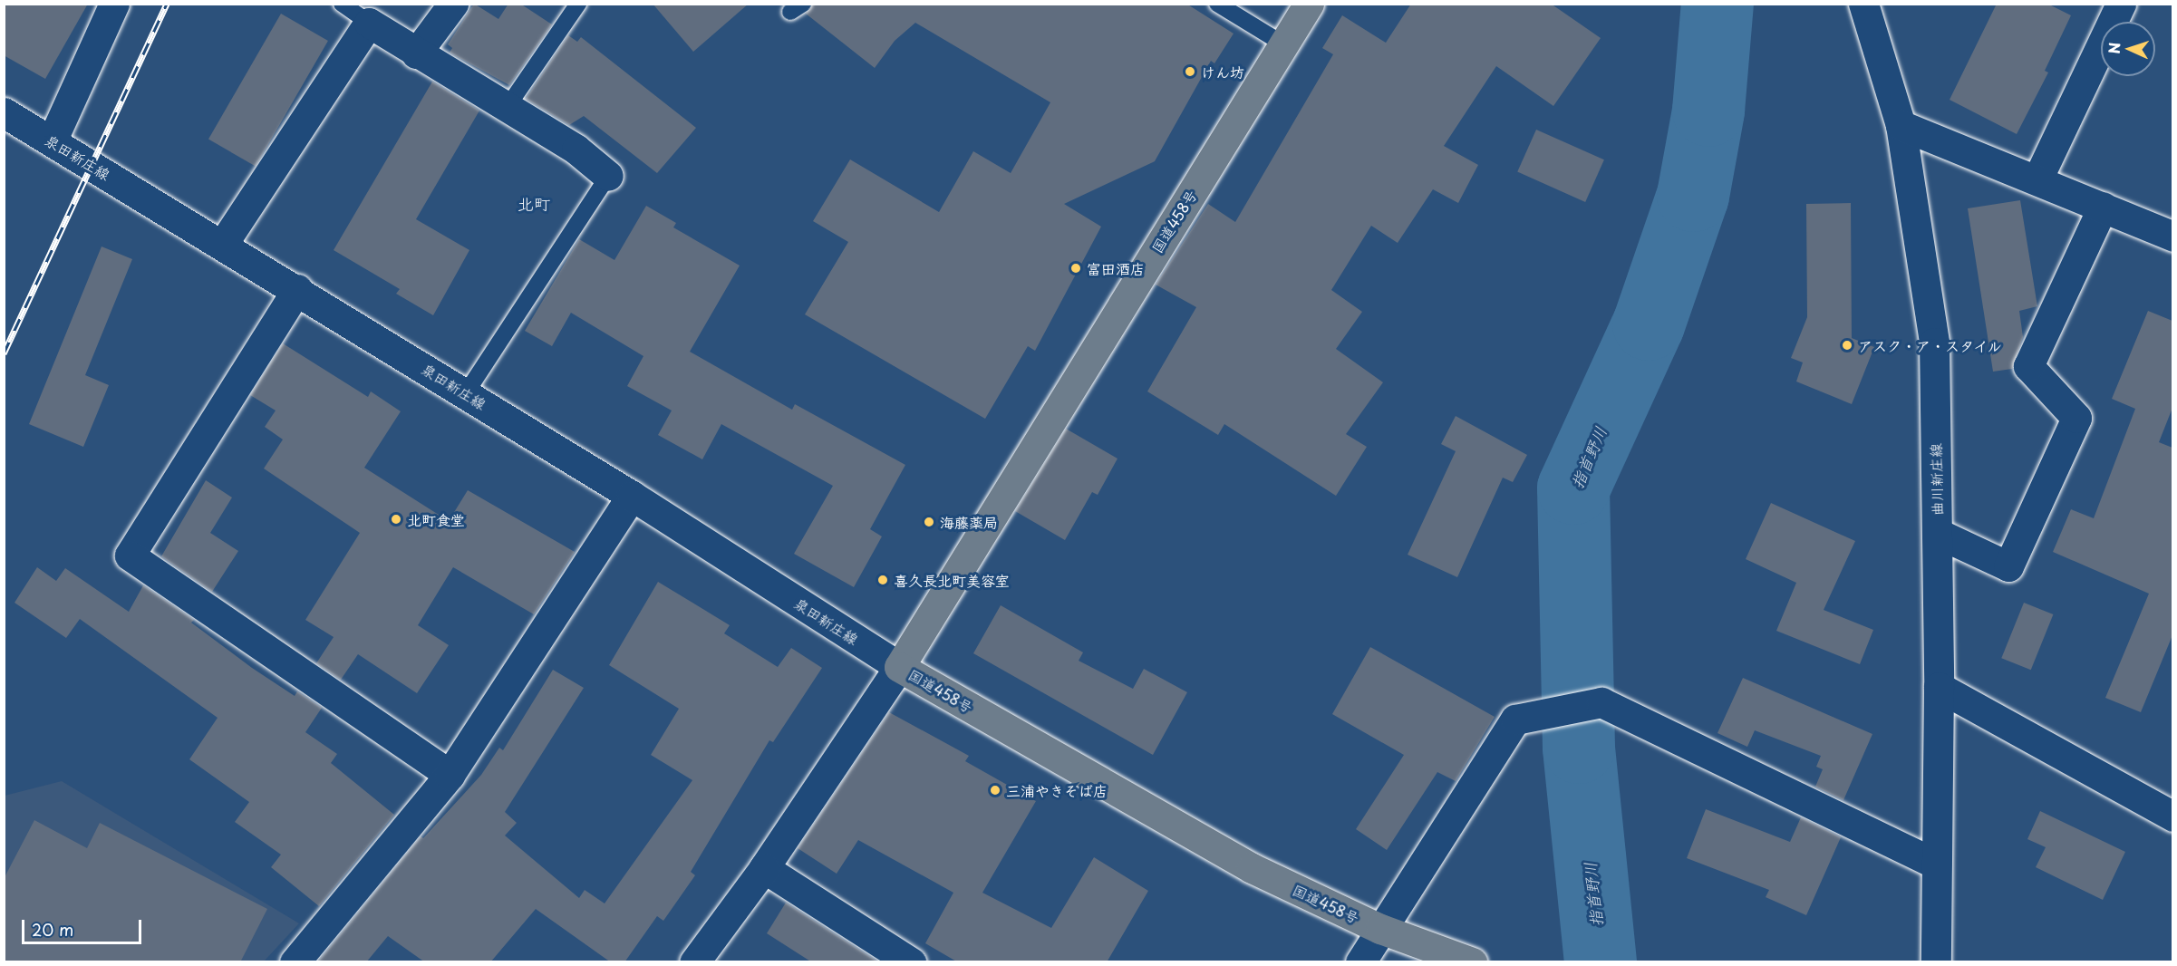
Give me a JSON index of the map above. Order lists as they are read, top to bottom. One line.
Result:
{"streets":{"highway":["国道458号"],"street":["泉田新庄線","曲川新庄線"]},"crossings":[["泉田新庄線","国道458号"]],"districts":["北町"],"water":["指首野川"],"places":["けん坊","富田酒店","アスク・ア・スタイル","北町食堂","海藤薬局","喜久長北町美容室","三浦やきそば店"],"scale_bar":"20 m","north":"left"}
